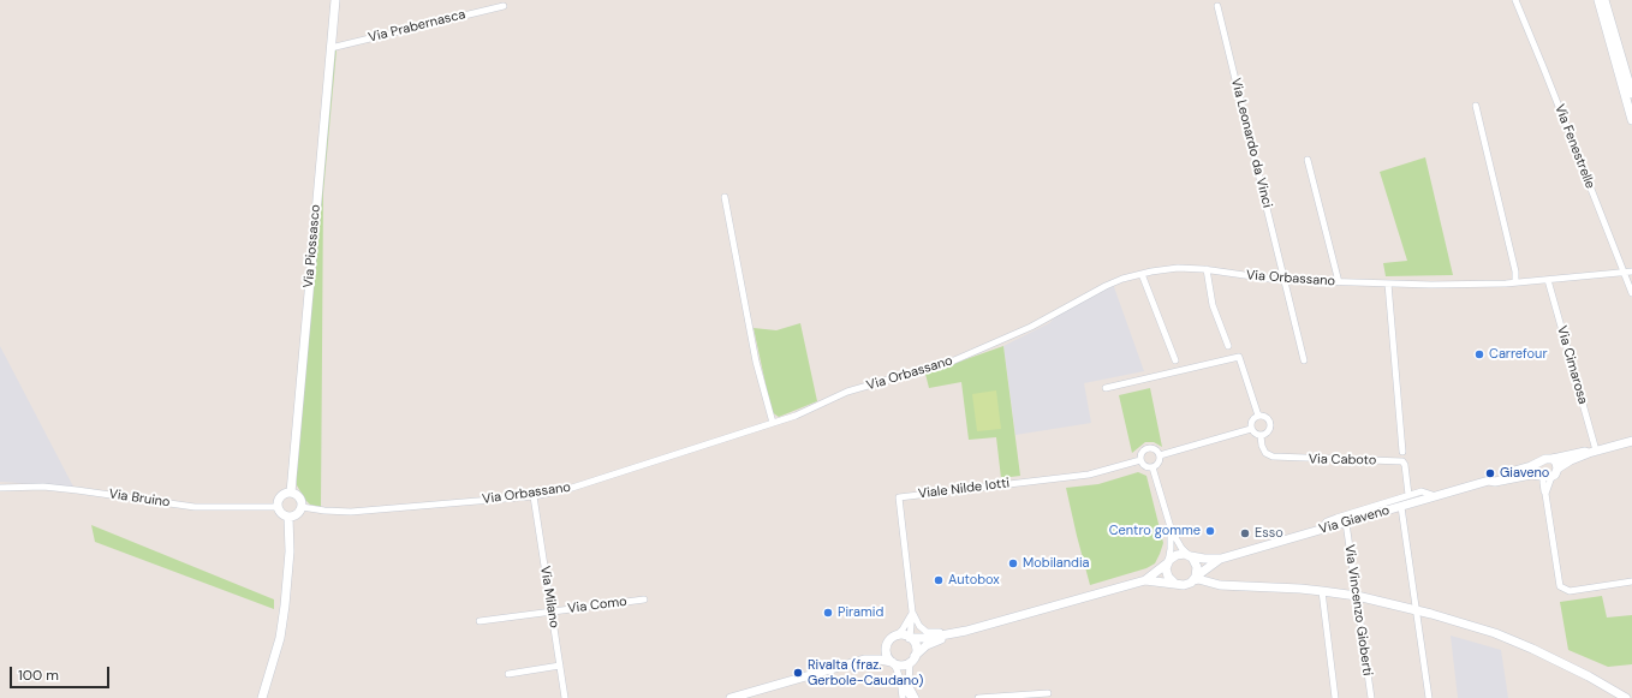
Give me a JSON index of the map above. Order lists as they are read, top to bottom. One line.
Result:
{"streets":{"main road":["Via Piossasco","Via Giaveno"],"street":["Via Prabernasca","Via Leonardo da Vinci","Via Fenestrelle","Via Orbassano","Via Cimarosa","Via Caboto","Viale Nilde Iotti","Via Bruino","Via Milano","Via Como","Via Vincenzo Gioberti"]},"crossings":[["Via Prabernasca","Via Piossasco"],["Via Leonardo da Vinci","Via Orbassano"],["Via Fenestrelle","Via Orbassano"],["Via Piossasco","Via Orbassano"],["Via Piossasco","Via Bruino"],["Via Orbassano","Via Cimarosa"],["Via Orbassano","Via Bruino"],["Via Orbassano","Via Milano"],["Via Caboto","Viale Nilde Iotti"],["Viale Nilde Iotti","Via Giaveno"],["Via Giaveno","Via Vincenzo Gioberti"],["Via Milano","Via Como"]],"places":["Carrefour","Giaveno","Centro gomme","Esso","Mobilandia","Autobox","Piramid","Rivalta (fraz. Gerbole-Caudano)"],"scale_bar":"100 m"}
